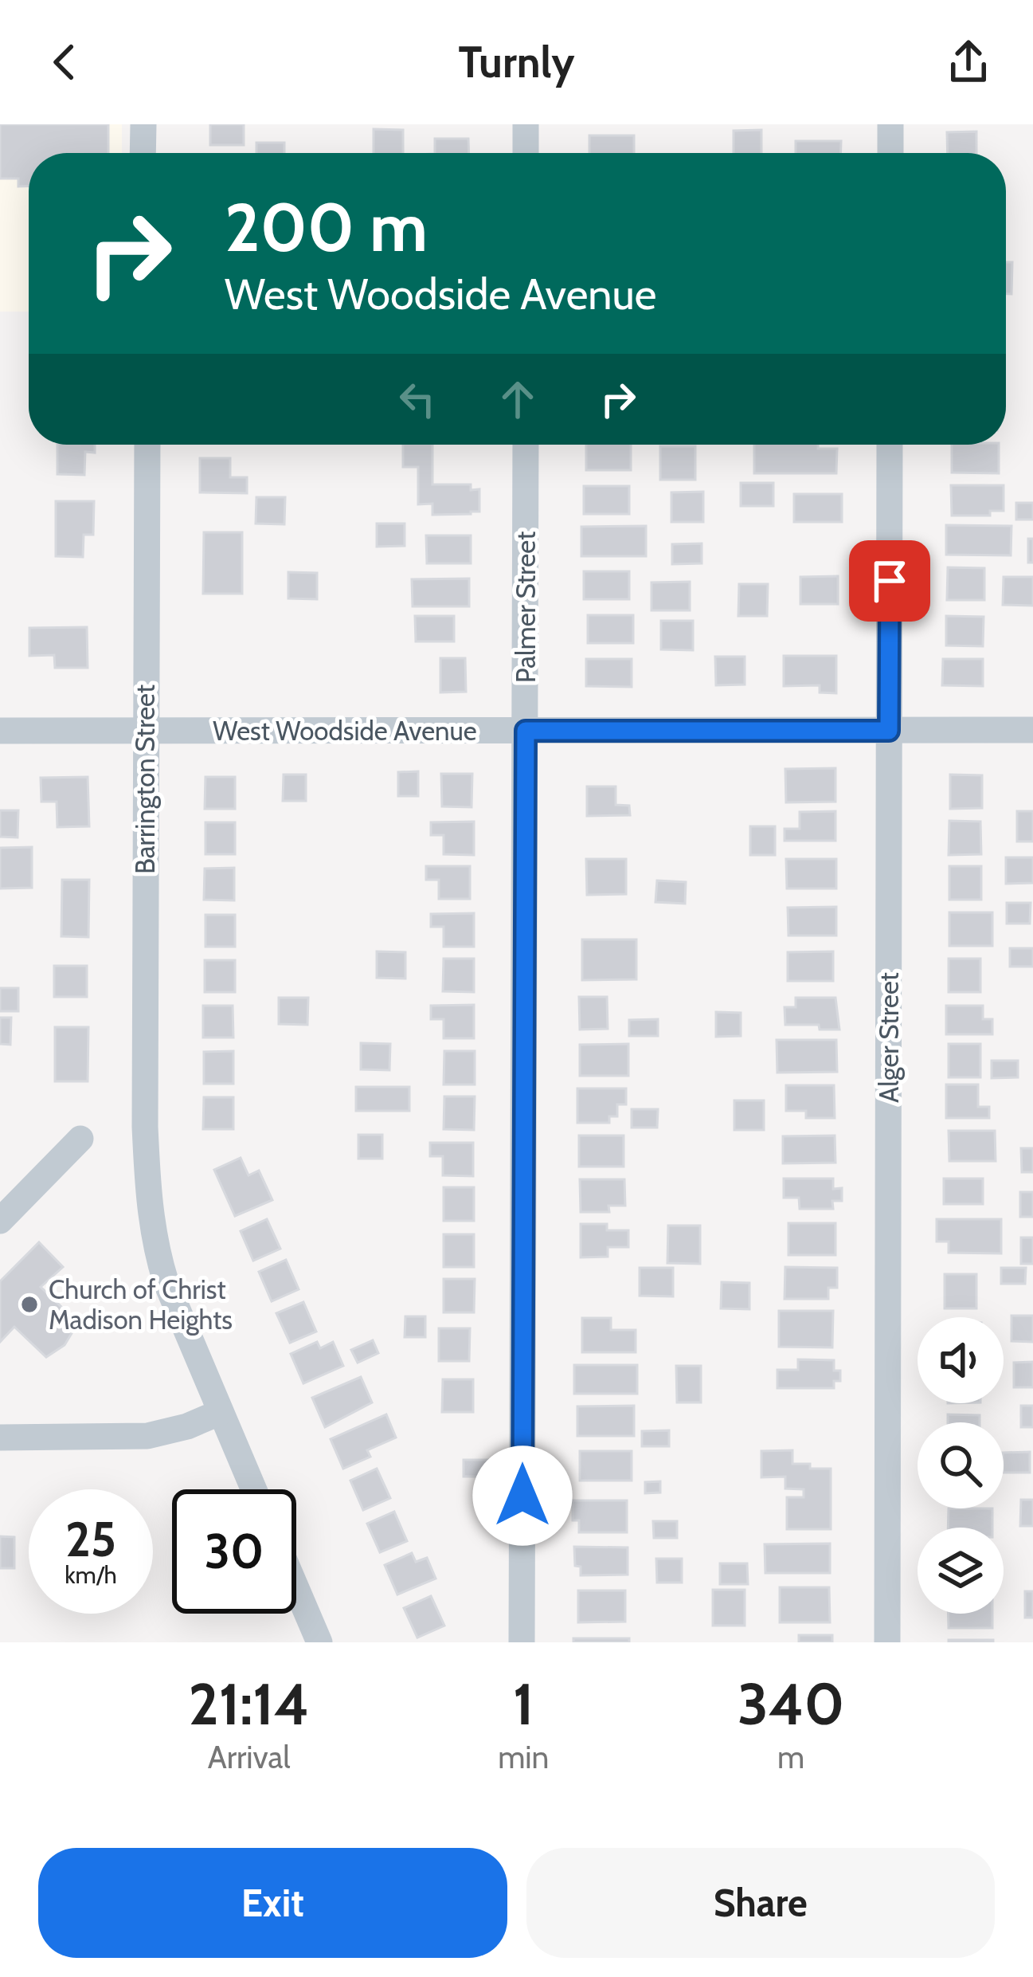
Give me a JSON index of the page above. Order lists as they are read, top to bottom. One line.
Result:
{"streets":{"street":["Palmer Street","West Woodside Avenue","Barrington Street","Alger Street"]},"crossings":[["Palmer Street","West Woodside Avenue"],["West Woodside Avenue","Barrington Street"],["West Woodside Avenue","Alger Street"]],"places":["Church of Christ Madison Heights"],"page":{"header":"Turnly","turn":["200 m","West Woodside Avenue"],"speed":"25 km/h","limit":"30","eta":["21:14","Arrival","1","min","340","m"],"buttons":["Exit","Share"]}}
